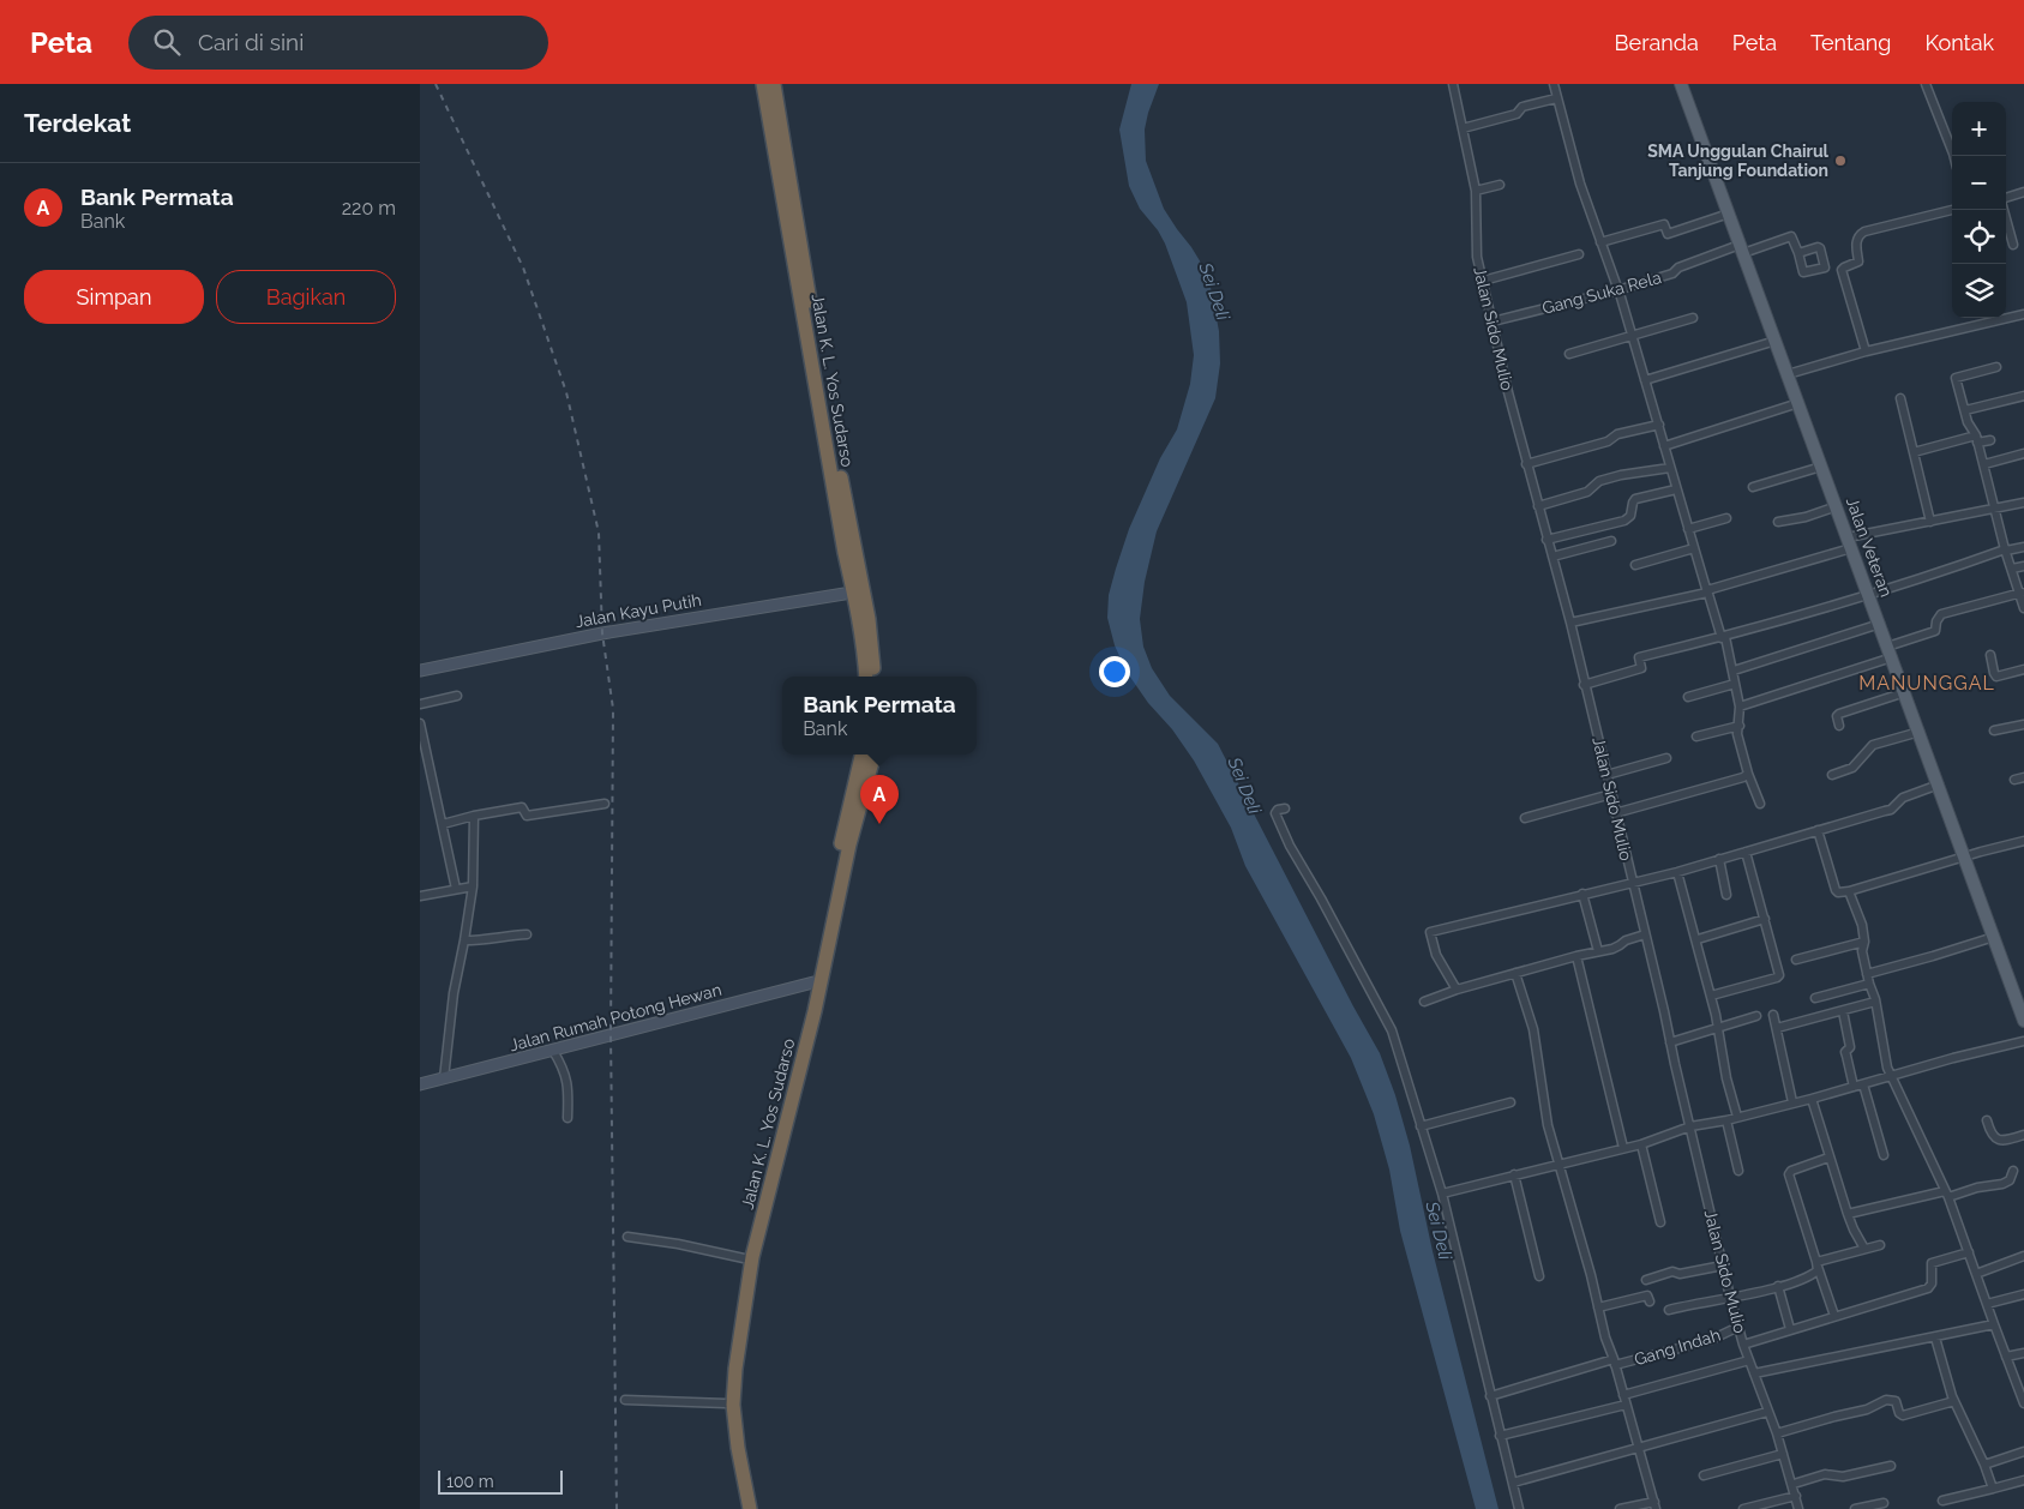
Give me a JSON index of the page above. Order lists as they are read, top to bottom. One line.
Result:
{"streets":{"highway":["Jalan K. L. Yos Sudarso"],"main road":["Jalan Veteran"],"street":["Gang Suka Rela","Jalan Sido Mulio","Jalan Kayu Putih","Jalan Rumah Potong Hewan","Gang Indah"]},"crossings":[["Gang Suka Rela","Jalan Sido Mulio"],["Gang Suka Rela","Jalan Veteran"],["Jalan Sido Mulio","Gang Indah"],["Jalan K. L. Yos Sudarso","Jalan Kayu Putih"],["Jalan K. L. Yos Sudarso","Jalan Rumah Potong Hewan"]],"districts":["MANUNGGAL"],"water":["Sei Deli"],"places":["SMA Unggulan Chairul Tanjung Foundation"],"scale_bar":"100 m","page":{"header":"Peta","search":"Cari di sini","nav":["Beranda","Peta","Tentang","Kontak"],"heading":"Terdekat","map_buttons":["+","−"],"list":[{"mark":"A","name":"Bank Permata","note":"Bank","value":"220 m"}],"buttons":["Simpan","Bagikan"],"popup":["Bank Permata","Bank"],"pins":"A","scale":"100 m"}}
